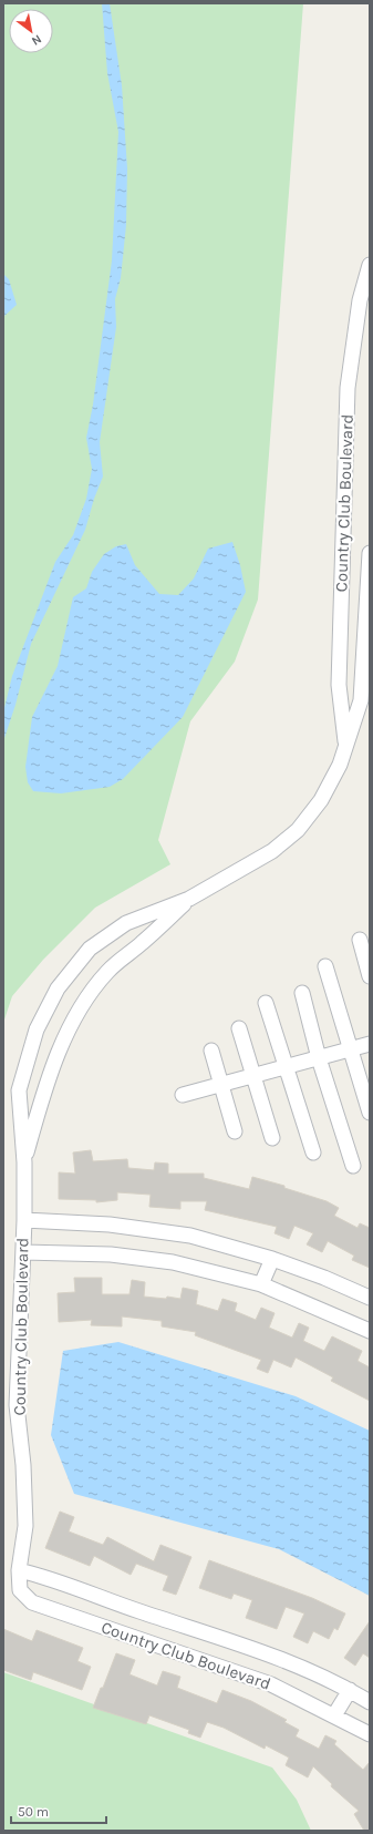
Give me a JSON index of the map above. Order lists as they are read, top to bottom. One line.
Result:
{"streets":{"street":["Country Club Boulevard"]},"scale_bar":"50 m","north":"bottom right"}
